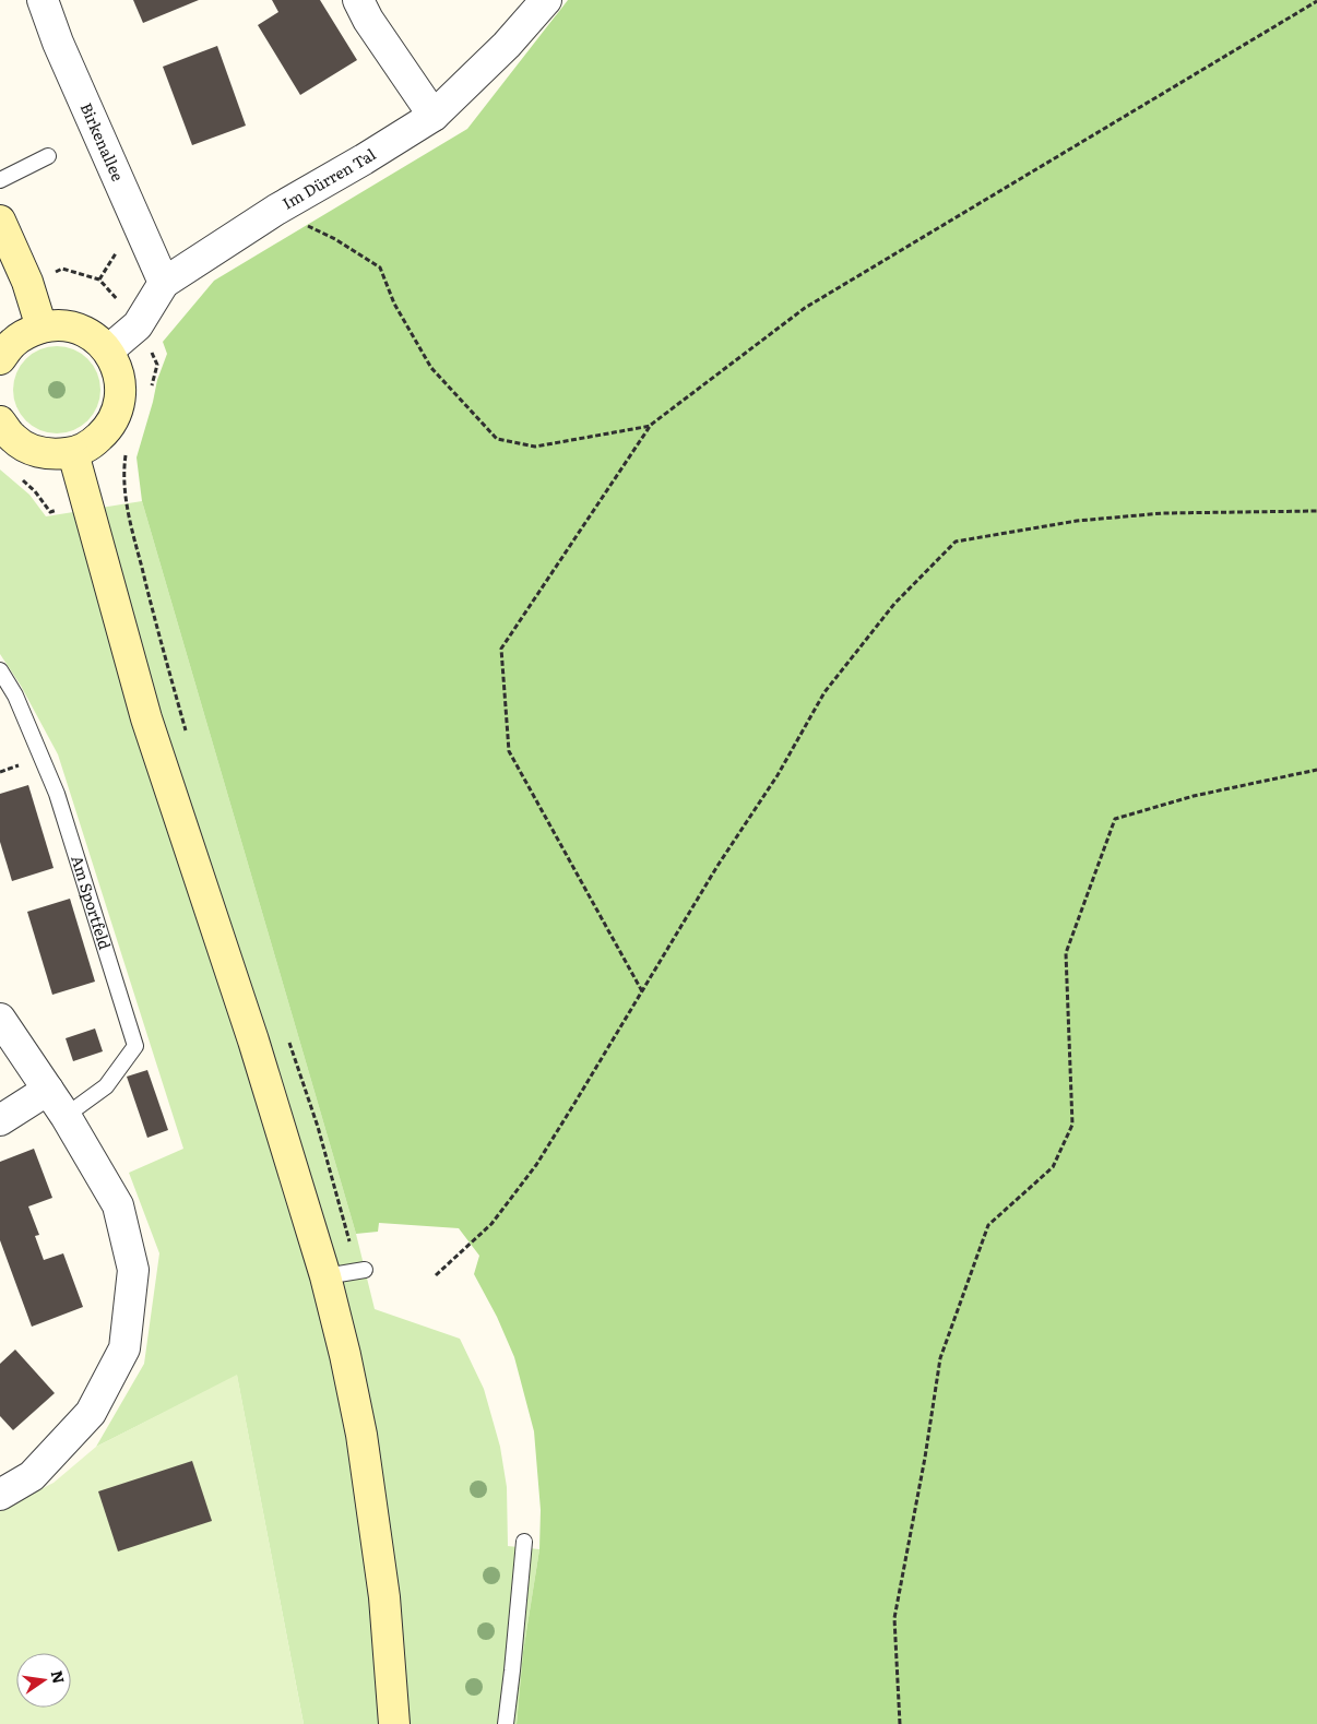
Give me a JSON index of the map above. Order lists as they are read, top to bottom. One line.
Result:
{"streets":{"street":["Birkenallee","Im Dürren Tal"],"lane":["Am Sportfeld"]},"crossings":[["Birkenallee","Im Dürren Tal"]],"north":"right"}
